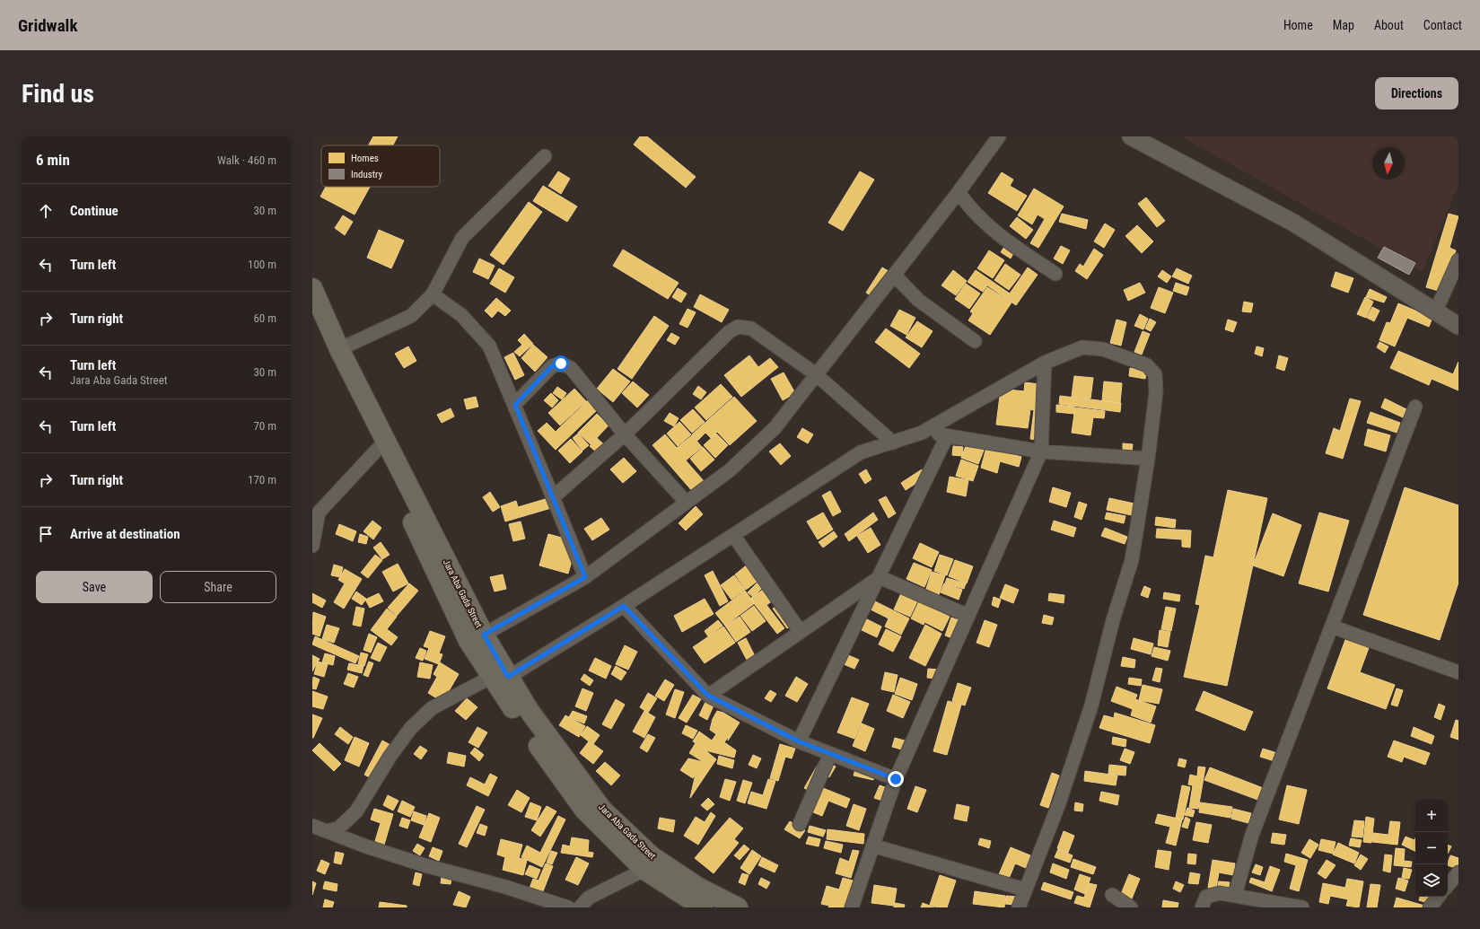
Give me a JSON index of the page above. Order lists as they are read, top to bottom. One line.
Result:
{"streets":{"main road":["Jara Aba Gada Street"]},"legend":["Homes","Industry"],"north":"bottom","page":{"header":"Gridwalk","nav":["Home","Map","About","Contact"],"buttons":["Directions",["Save","Share"]],"title":"Find us","heading":["6 min","Walk · 460 m"],"list":[["Continue","30 m"],["Turn left","100 m"],["Turn right","60 m"],["Turn left","Jara Aba Gada Street","30 m"],["Turn left","70 m"],["Turn right","170 m"],"Arrive at destination"],"map_buttons":["+","−"]}}
